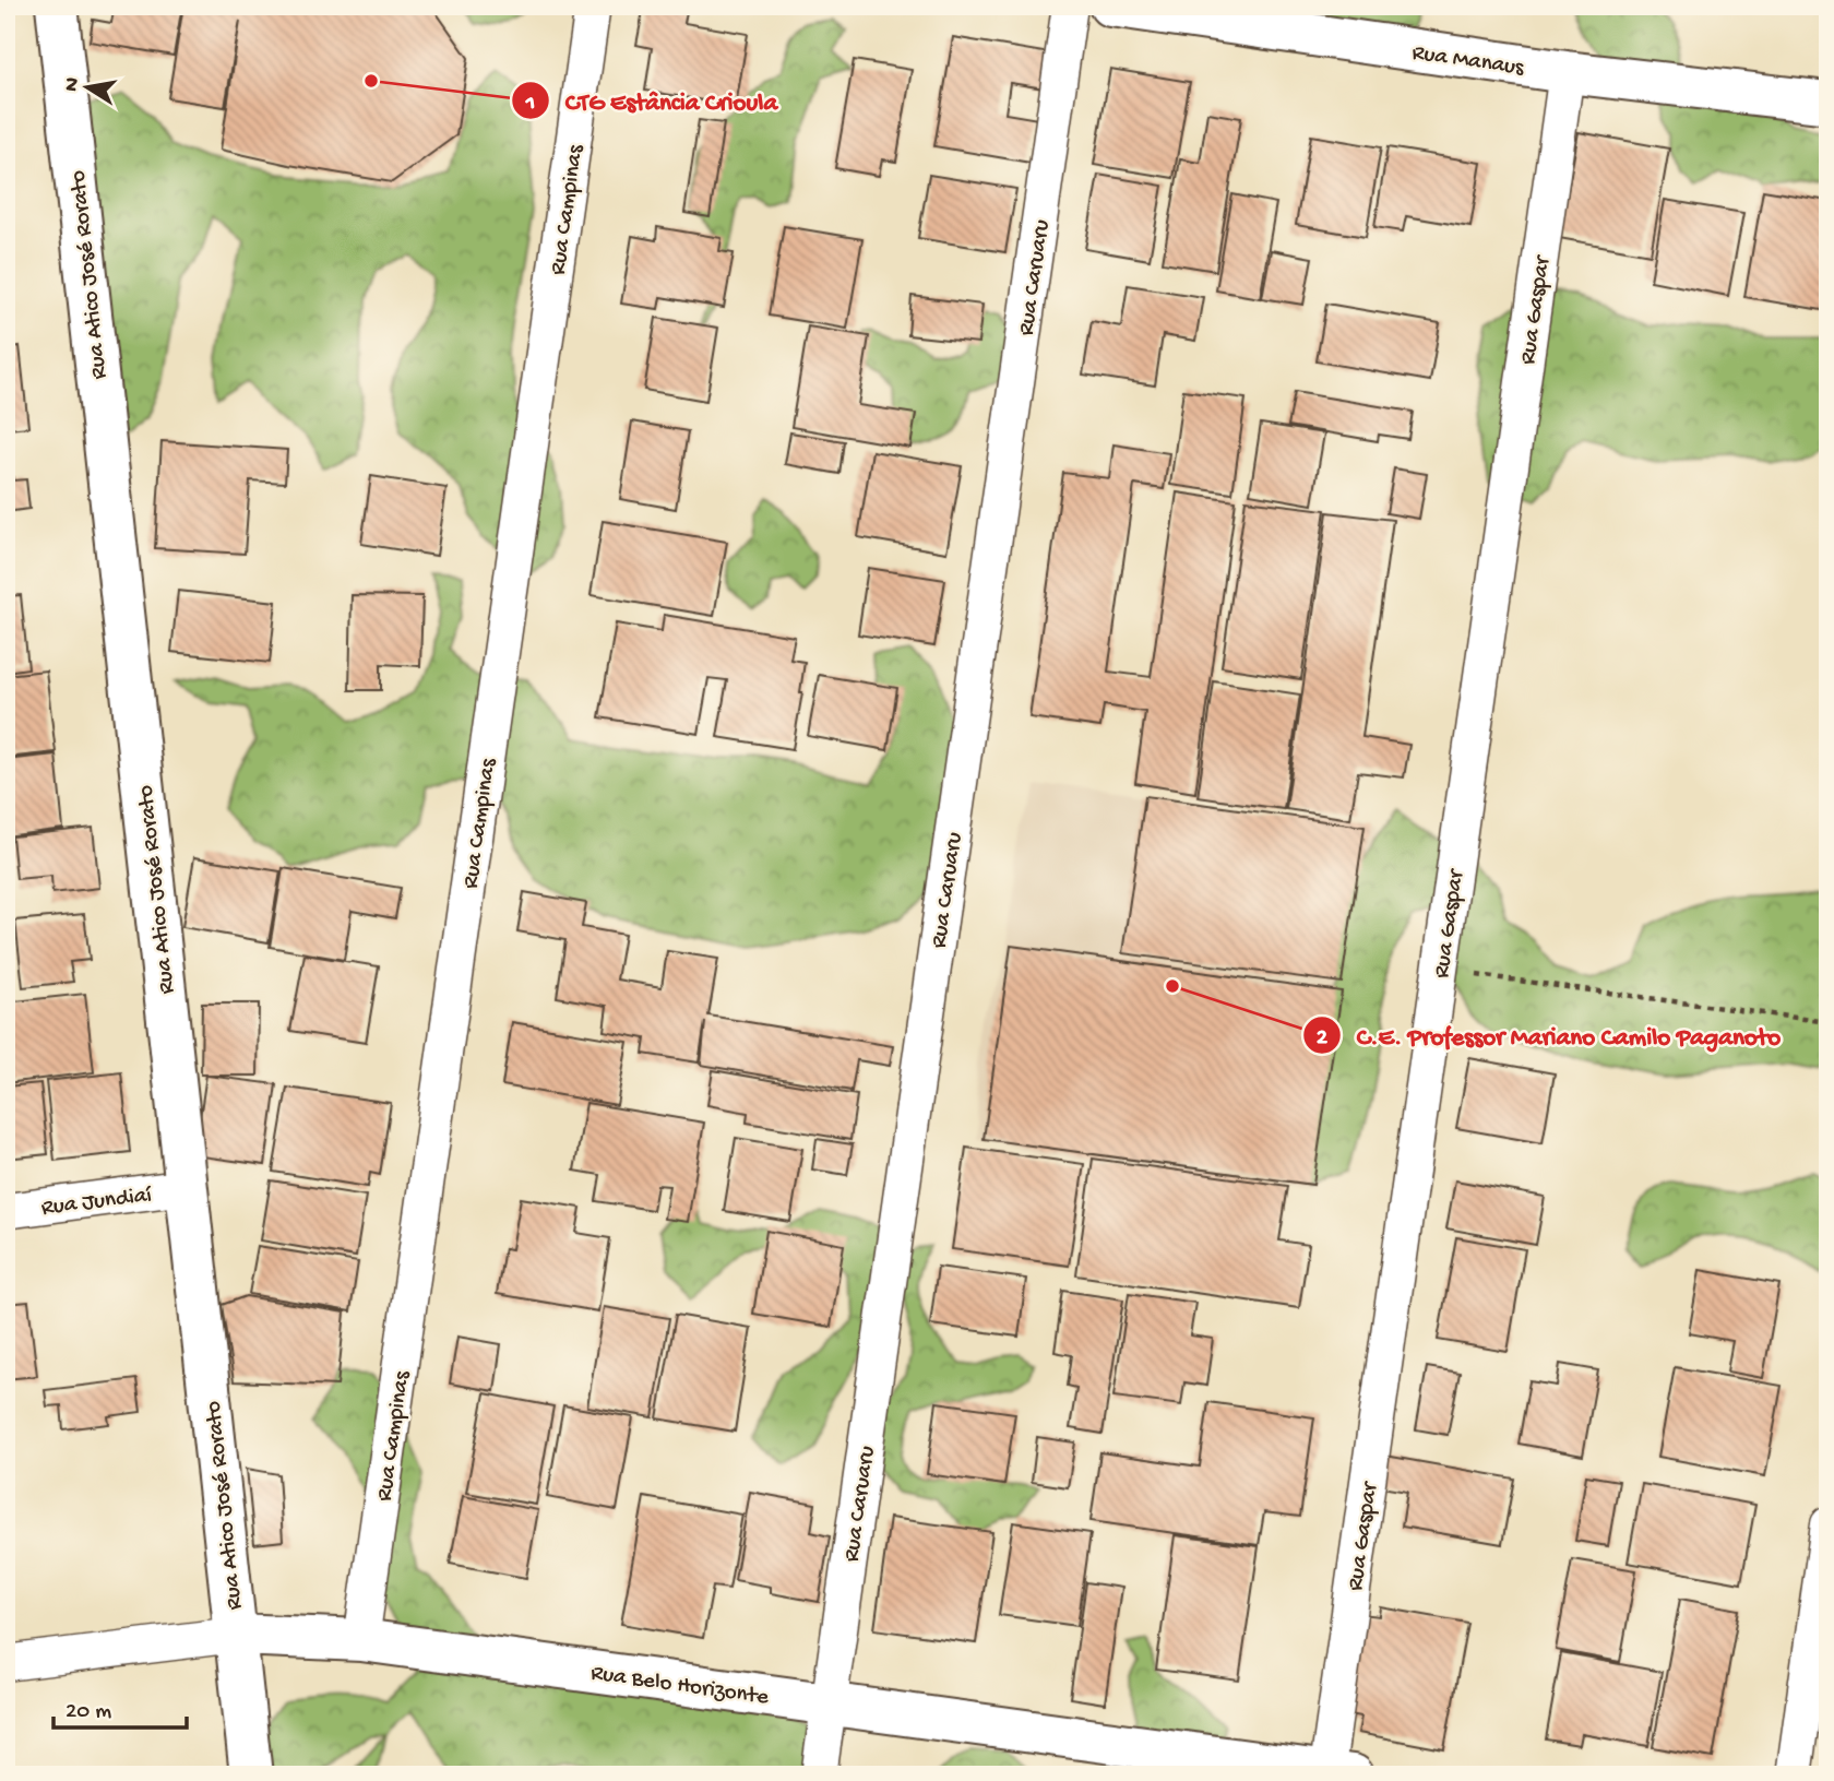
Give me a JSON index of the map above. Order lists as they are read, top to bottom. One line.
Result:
{"streets":{"street":["Rua Manaus","Rua Campinas","Rua Atico José Rorato","Rua Caruaru","Rua Gaspar","Rua Jundiaí","Rua Belo Horizonte"]},"crossings":[["Rua Manaus","Rua Gaspar"],["Rua Campinas","Rua Belo Horizonte"],["Rua Atico José Rorato","Rua Jundiaí"],["Rua Atico José Rorato","Rua Belo Horizonte"],["Rua Caruaru","Rua Belo Horizonte"],["Rua Gaspar","Rua Belo Horizonte"]],"places":["CTG Estância Crioula","C.E. Professor Mariano Camilo Paganoto"],"scale_bar":"20 m","north":"left"}
